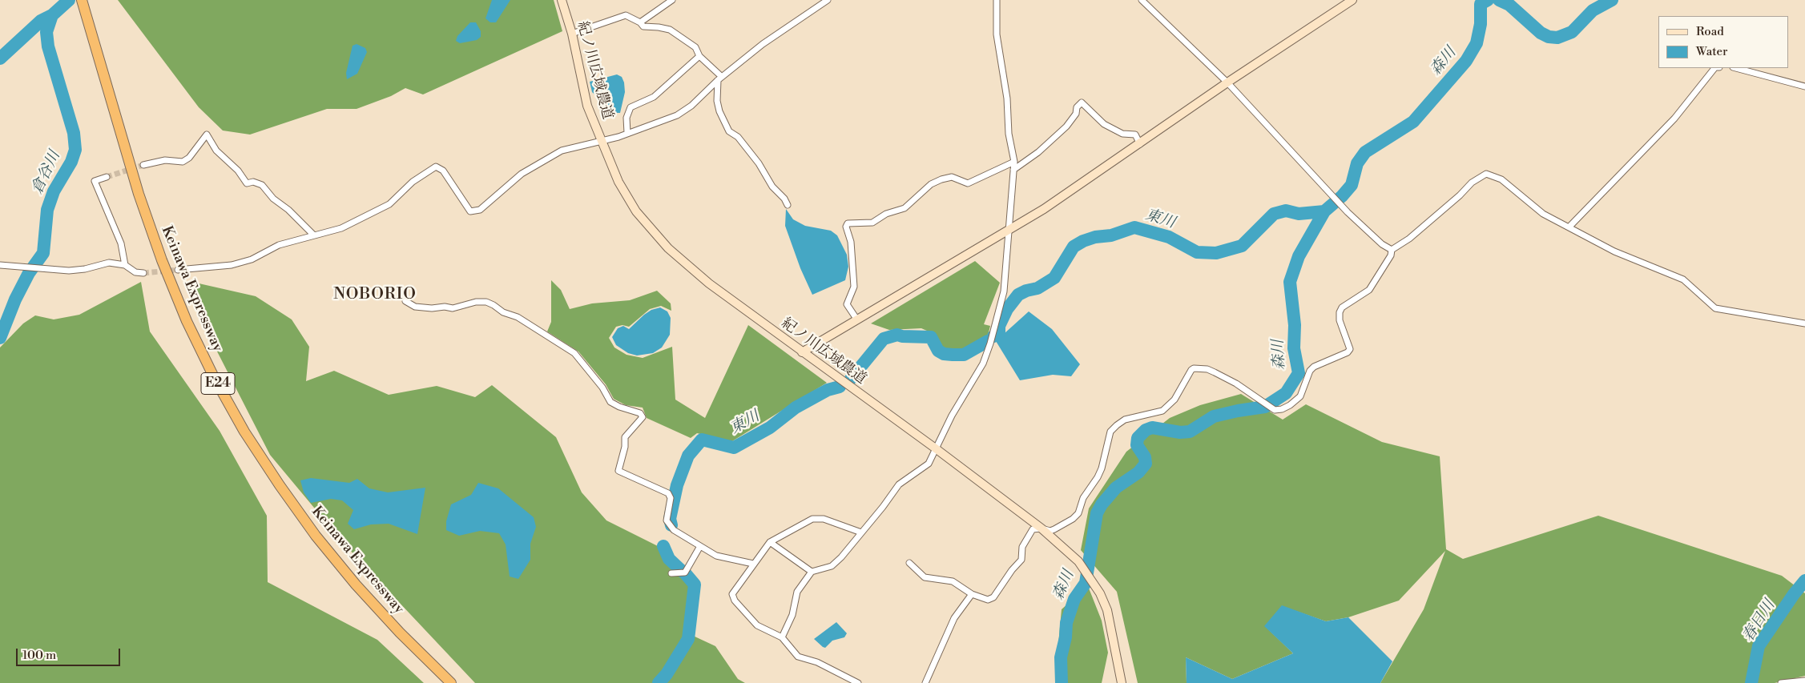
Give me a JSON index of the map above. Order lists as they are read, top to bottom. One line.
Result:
{"streets":{"highway":["Keinawa Expressway","E24"],"street":["紀ノ川広域農道"]},"districts":["NOBORIO"],"water":["森川","倉谷川","東川","春日川"],"legend":["Road","Water"],"scale_bar":"100 m"}
